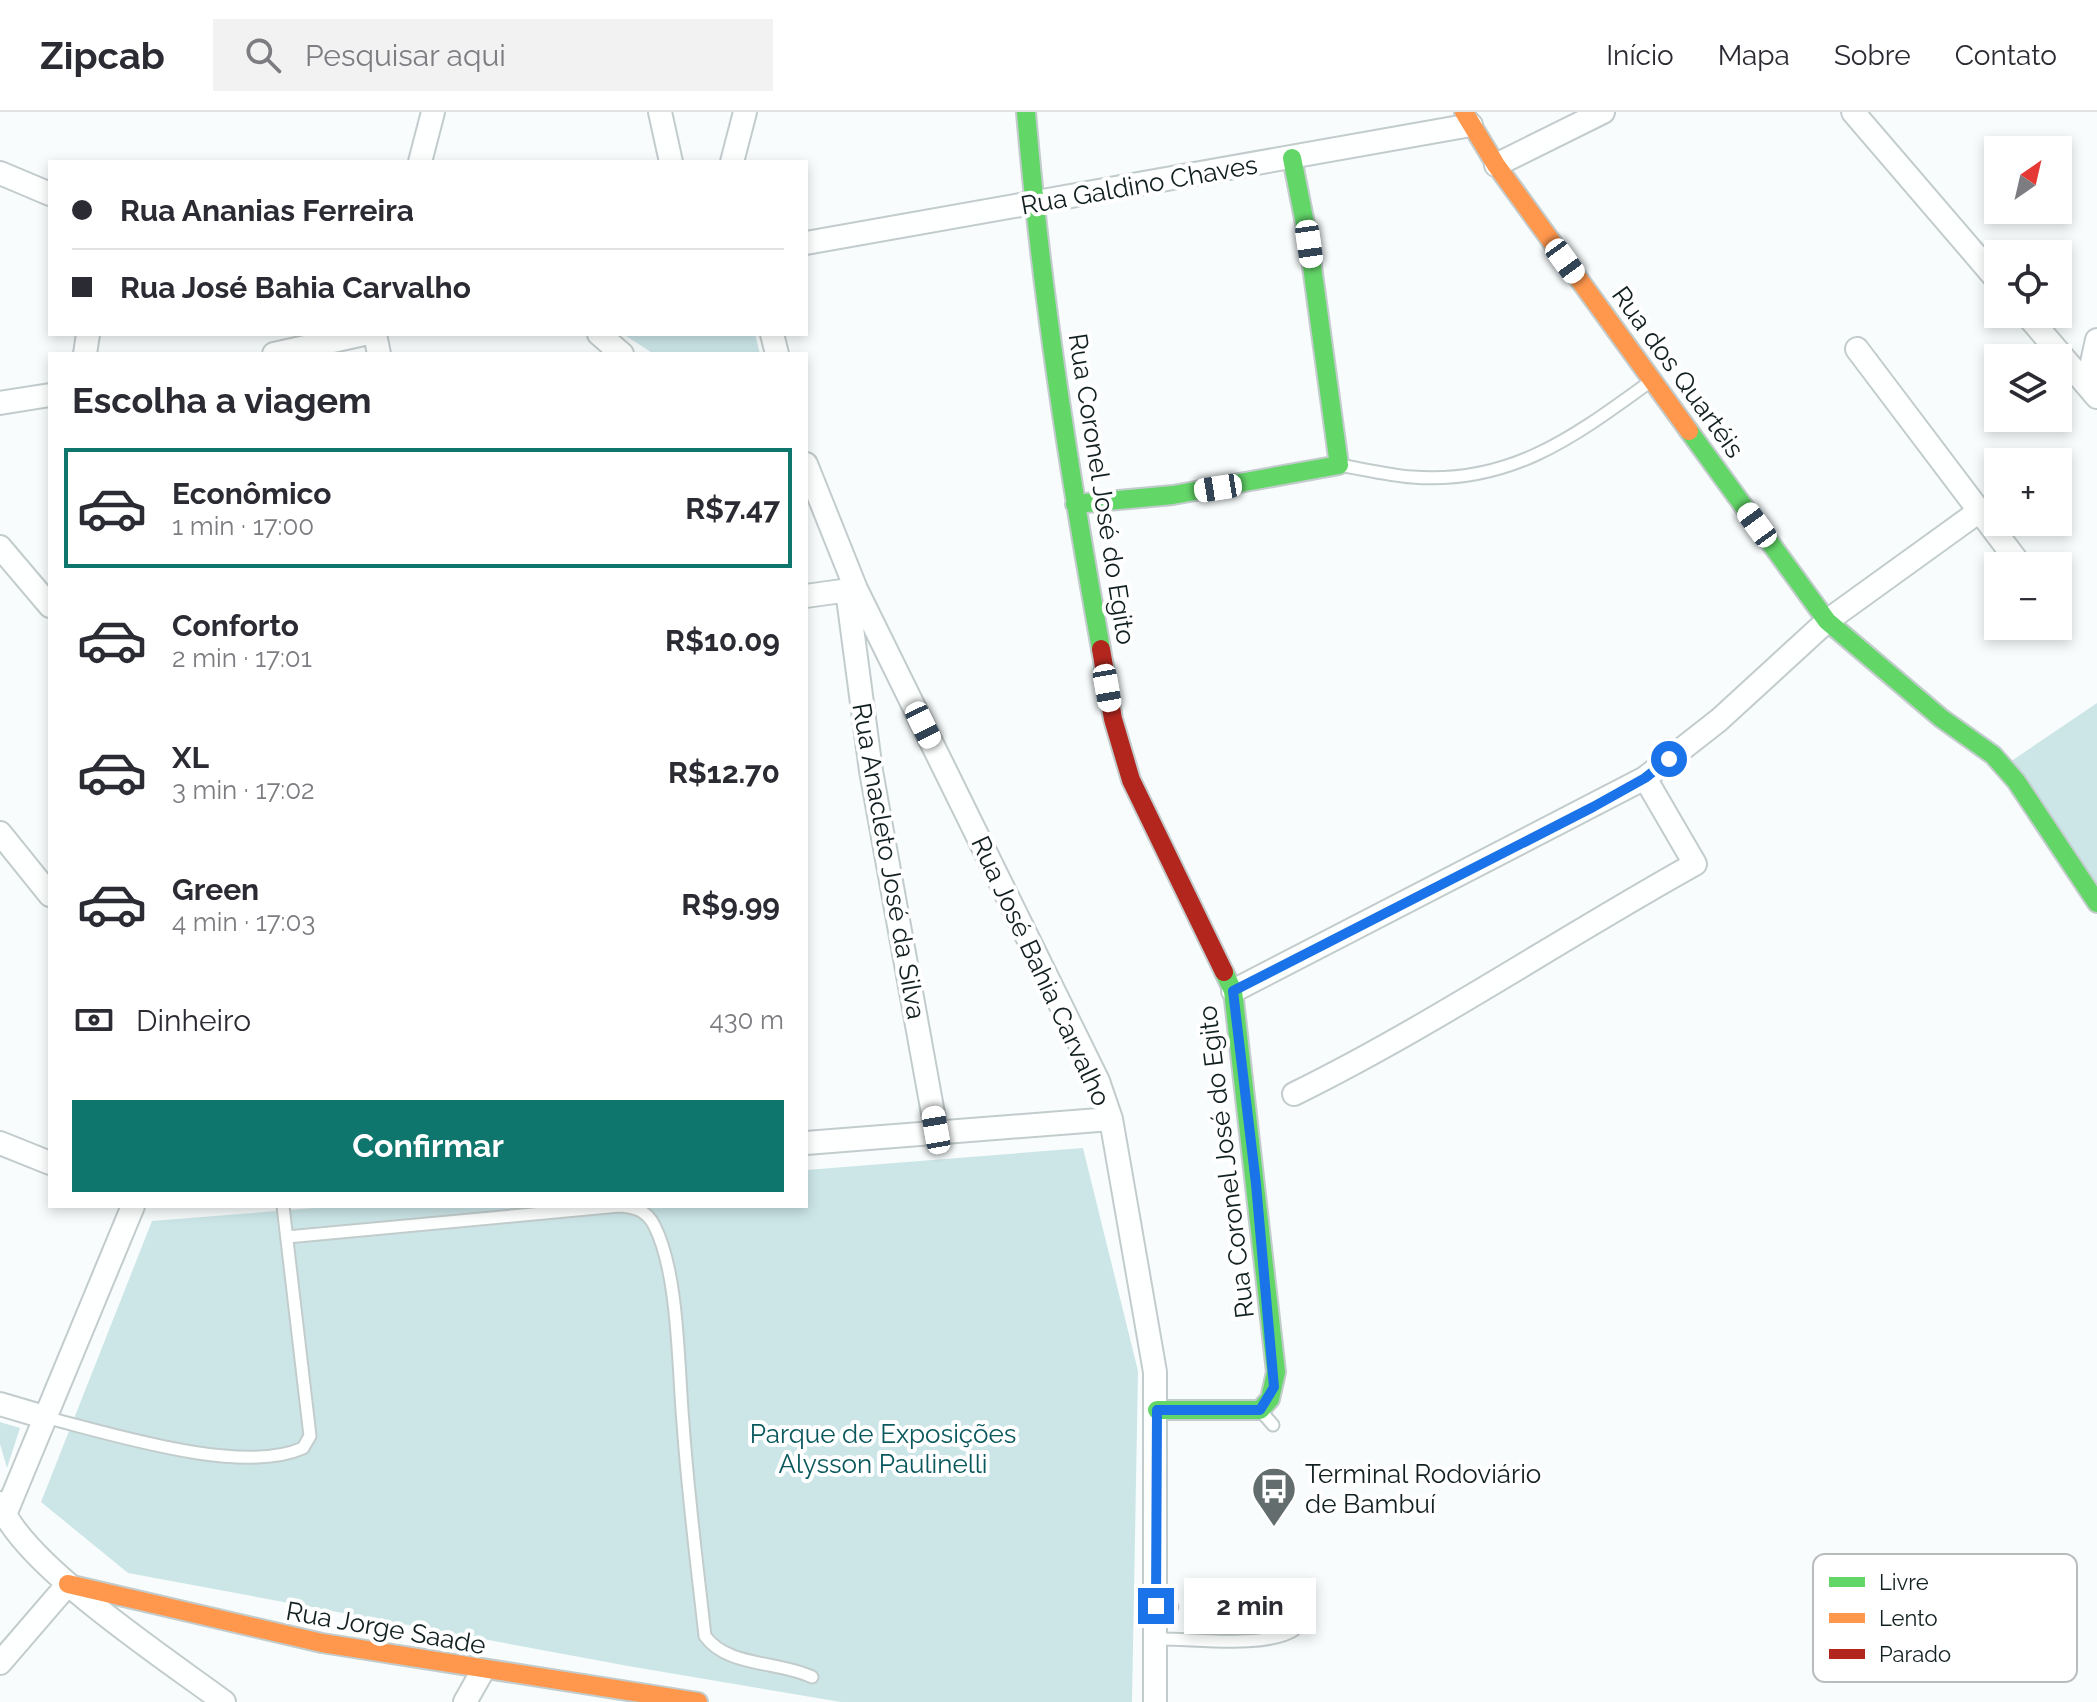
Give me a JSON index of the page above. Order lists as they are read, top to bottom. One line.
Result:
{"streets":{"street":["Rua Galdino Chaves","Rua dos Quartéis","Rua Coronel José do Egito","Rua Anacleto José da Silva","Rua José Bahia Carvalho","Rua Jorge Saade"]},"crossings":[["Rua Galdino Chaves","Rua dos Quartéis"],["Rua Galdino Chaves","Rua Coronel José do Egito"],["Rua Anacleto José da Silva","Rua José Bahia Carvalho"]],"parks":["Parque de Exposições Alysson Paulinelli"],"places":{"bus stop":["Terminal Rodoviário de Bambuí"]},"legend":["Livre","Lento","Parado"],"north":"top right","page":{"header":"Zipcab","search":"Pesquisar aqui","nav":["Início","Mapa","Sobre","Contato"],"map_buttons":["+","−"],"banner":["Rua Ananias Ferreira","Rua José Bahia Carvalho"],"heading":"Escolha a viagem","list":[{"name":"Econômico","note":"1 min · 17:00","value":"R$7.47"},{"name":"Conforto","note":"2 min · 17:01","value":"R$10.09"},{"name":"XL","note":"3 min · 17:02","value":"R$12.70"},{"name":"Green","note":"4 min · 17:03","value":"R$9.99"}],"pay":["Dinheiro","430 m"],"buttons":"Confirmar","bubble":"2 min"}}
